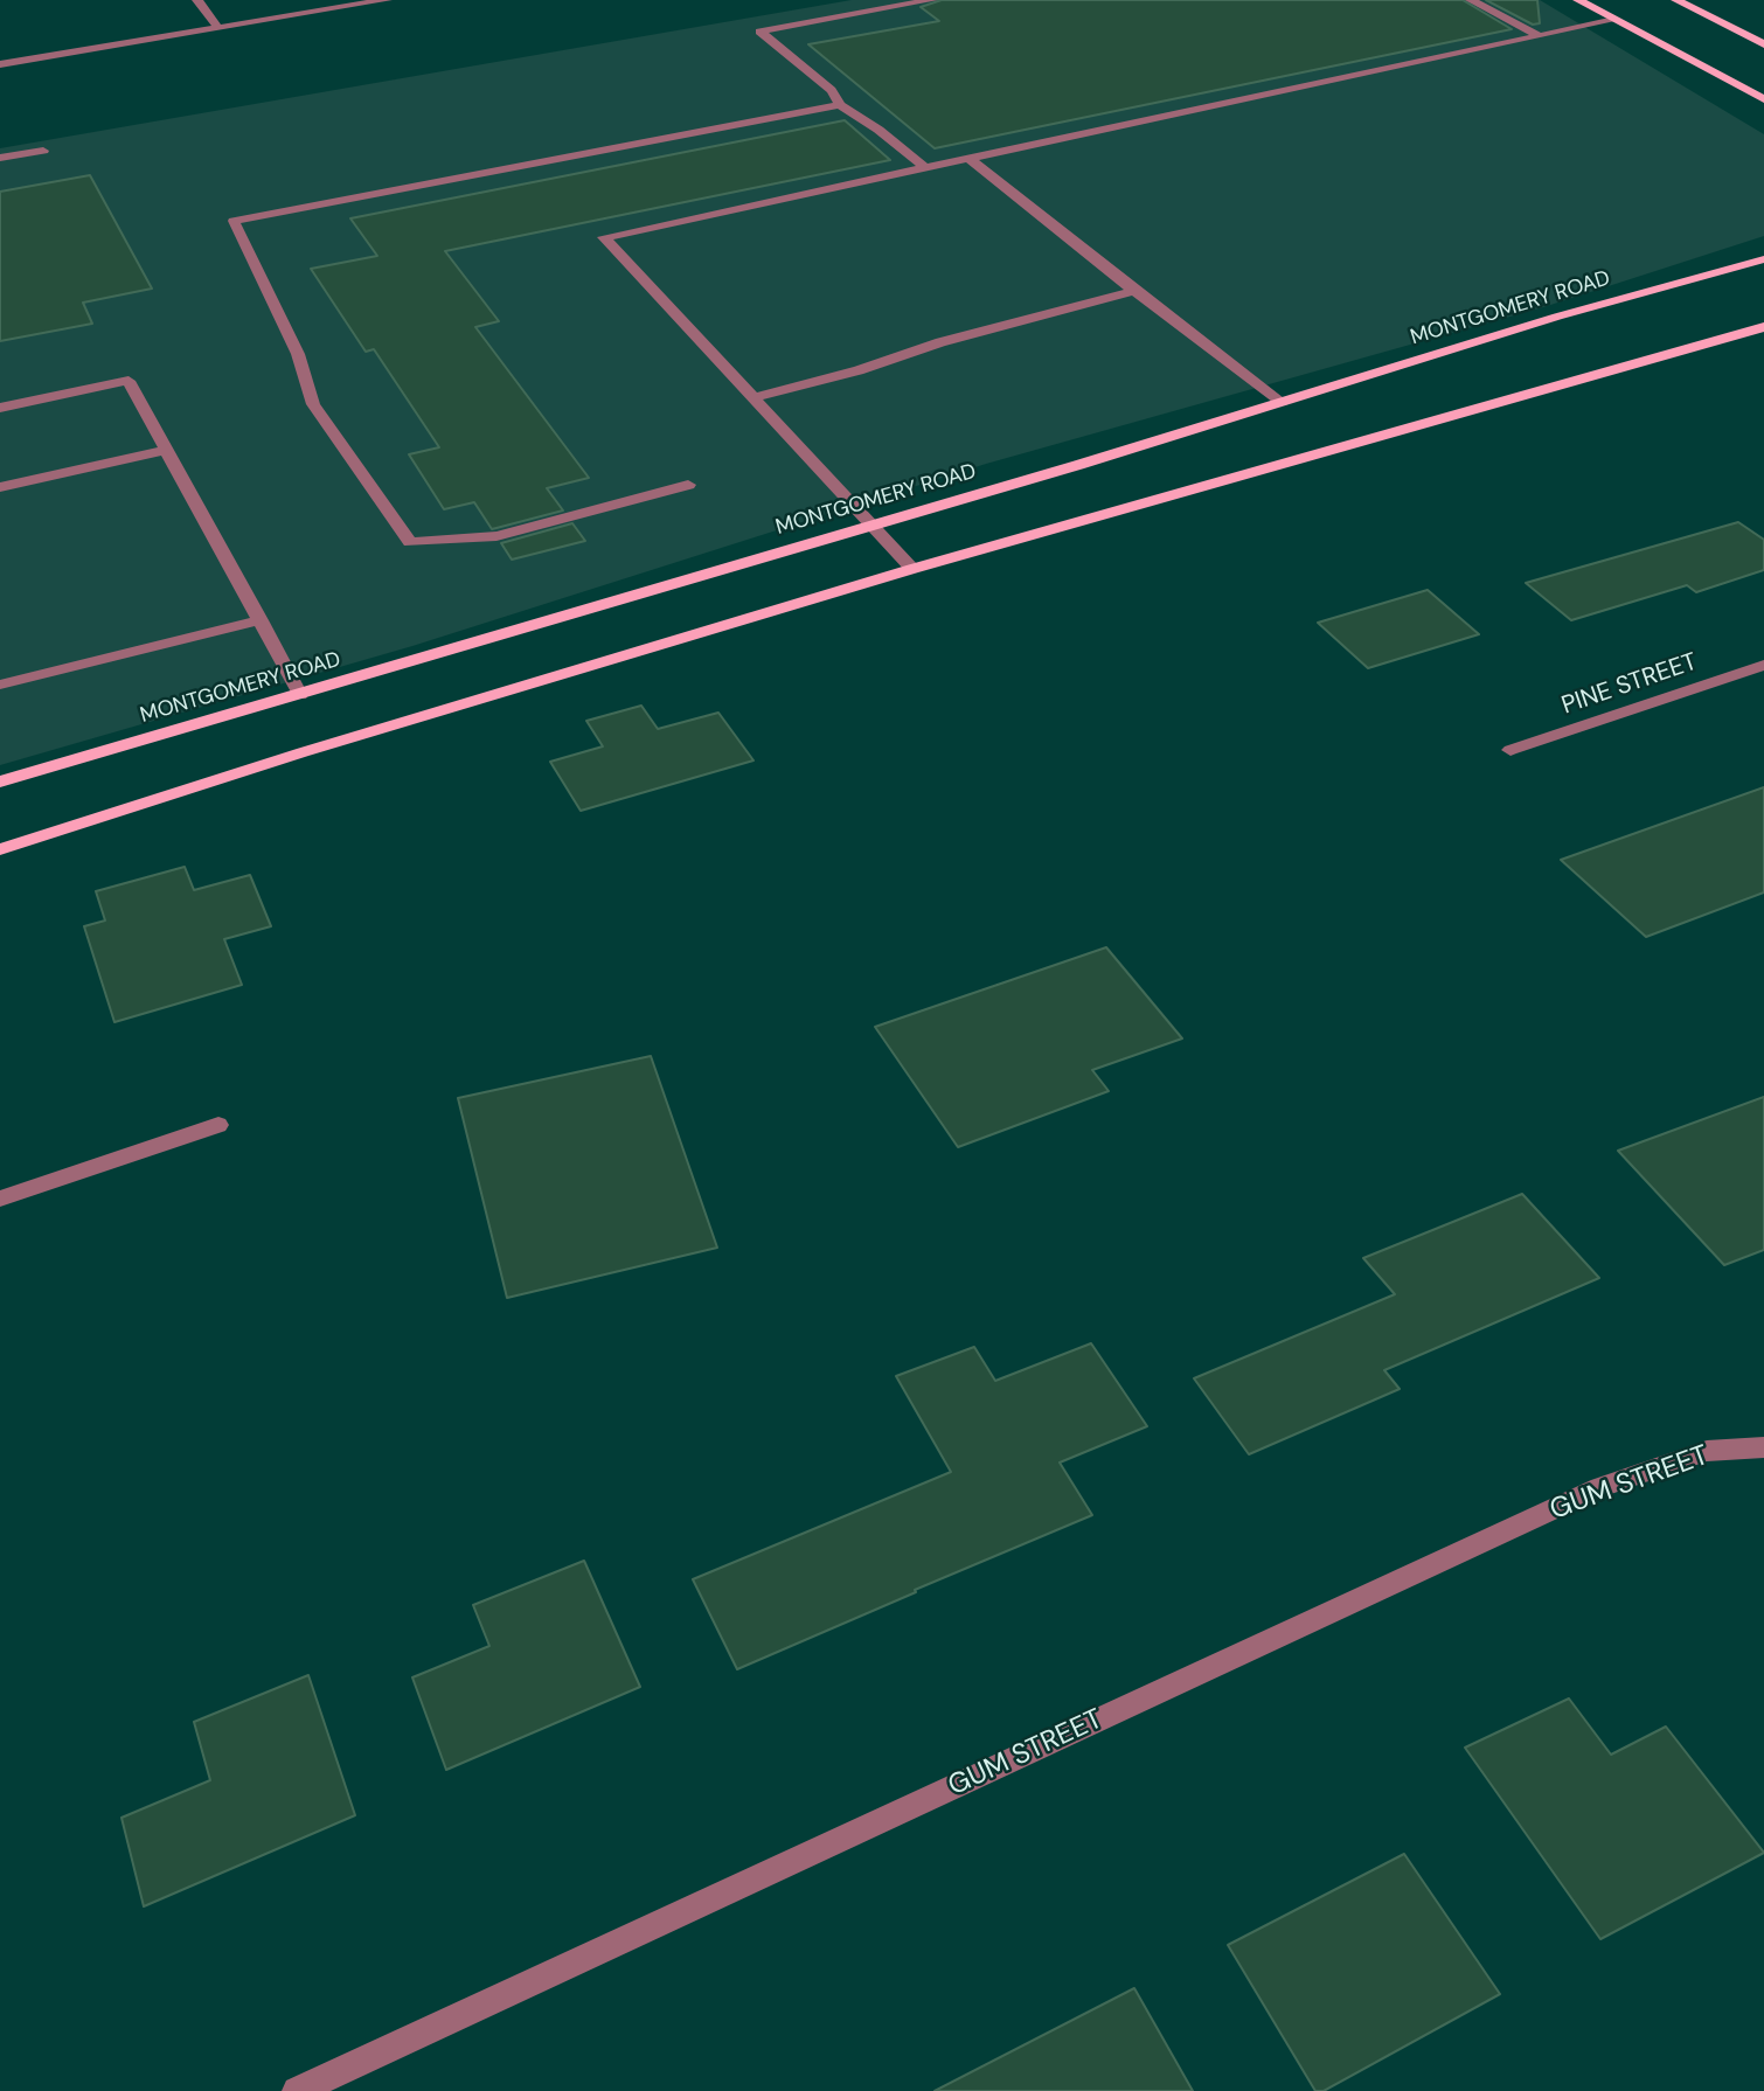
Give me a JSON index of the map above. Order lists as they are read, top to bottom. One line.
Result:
{"streets":{"main road":["MONTGOMERY ROAD"],"street":["PINE STREET","GUM STREET"]}}
